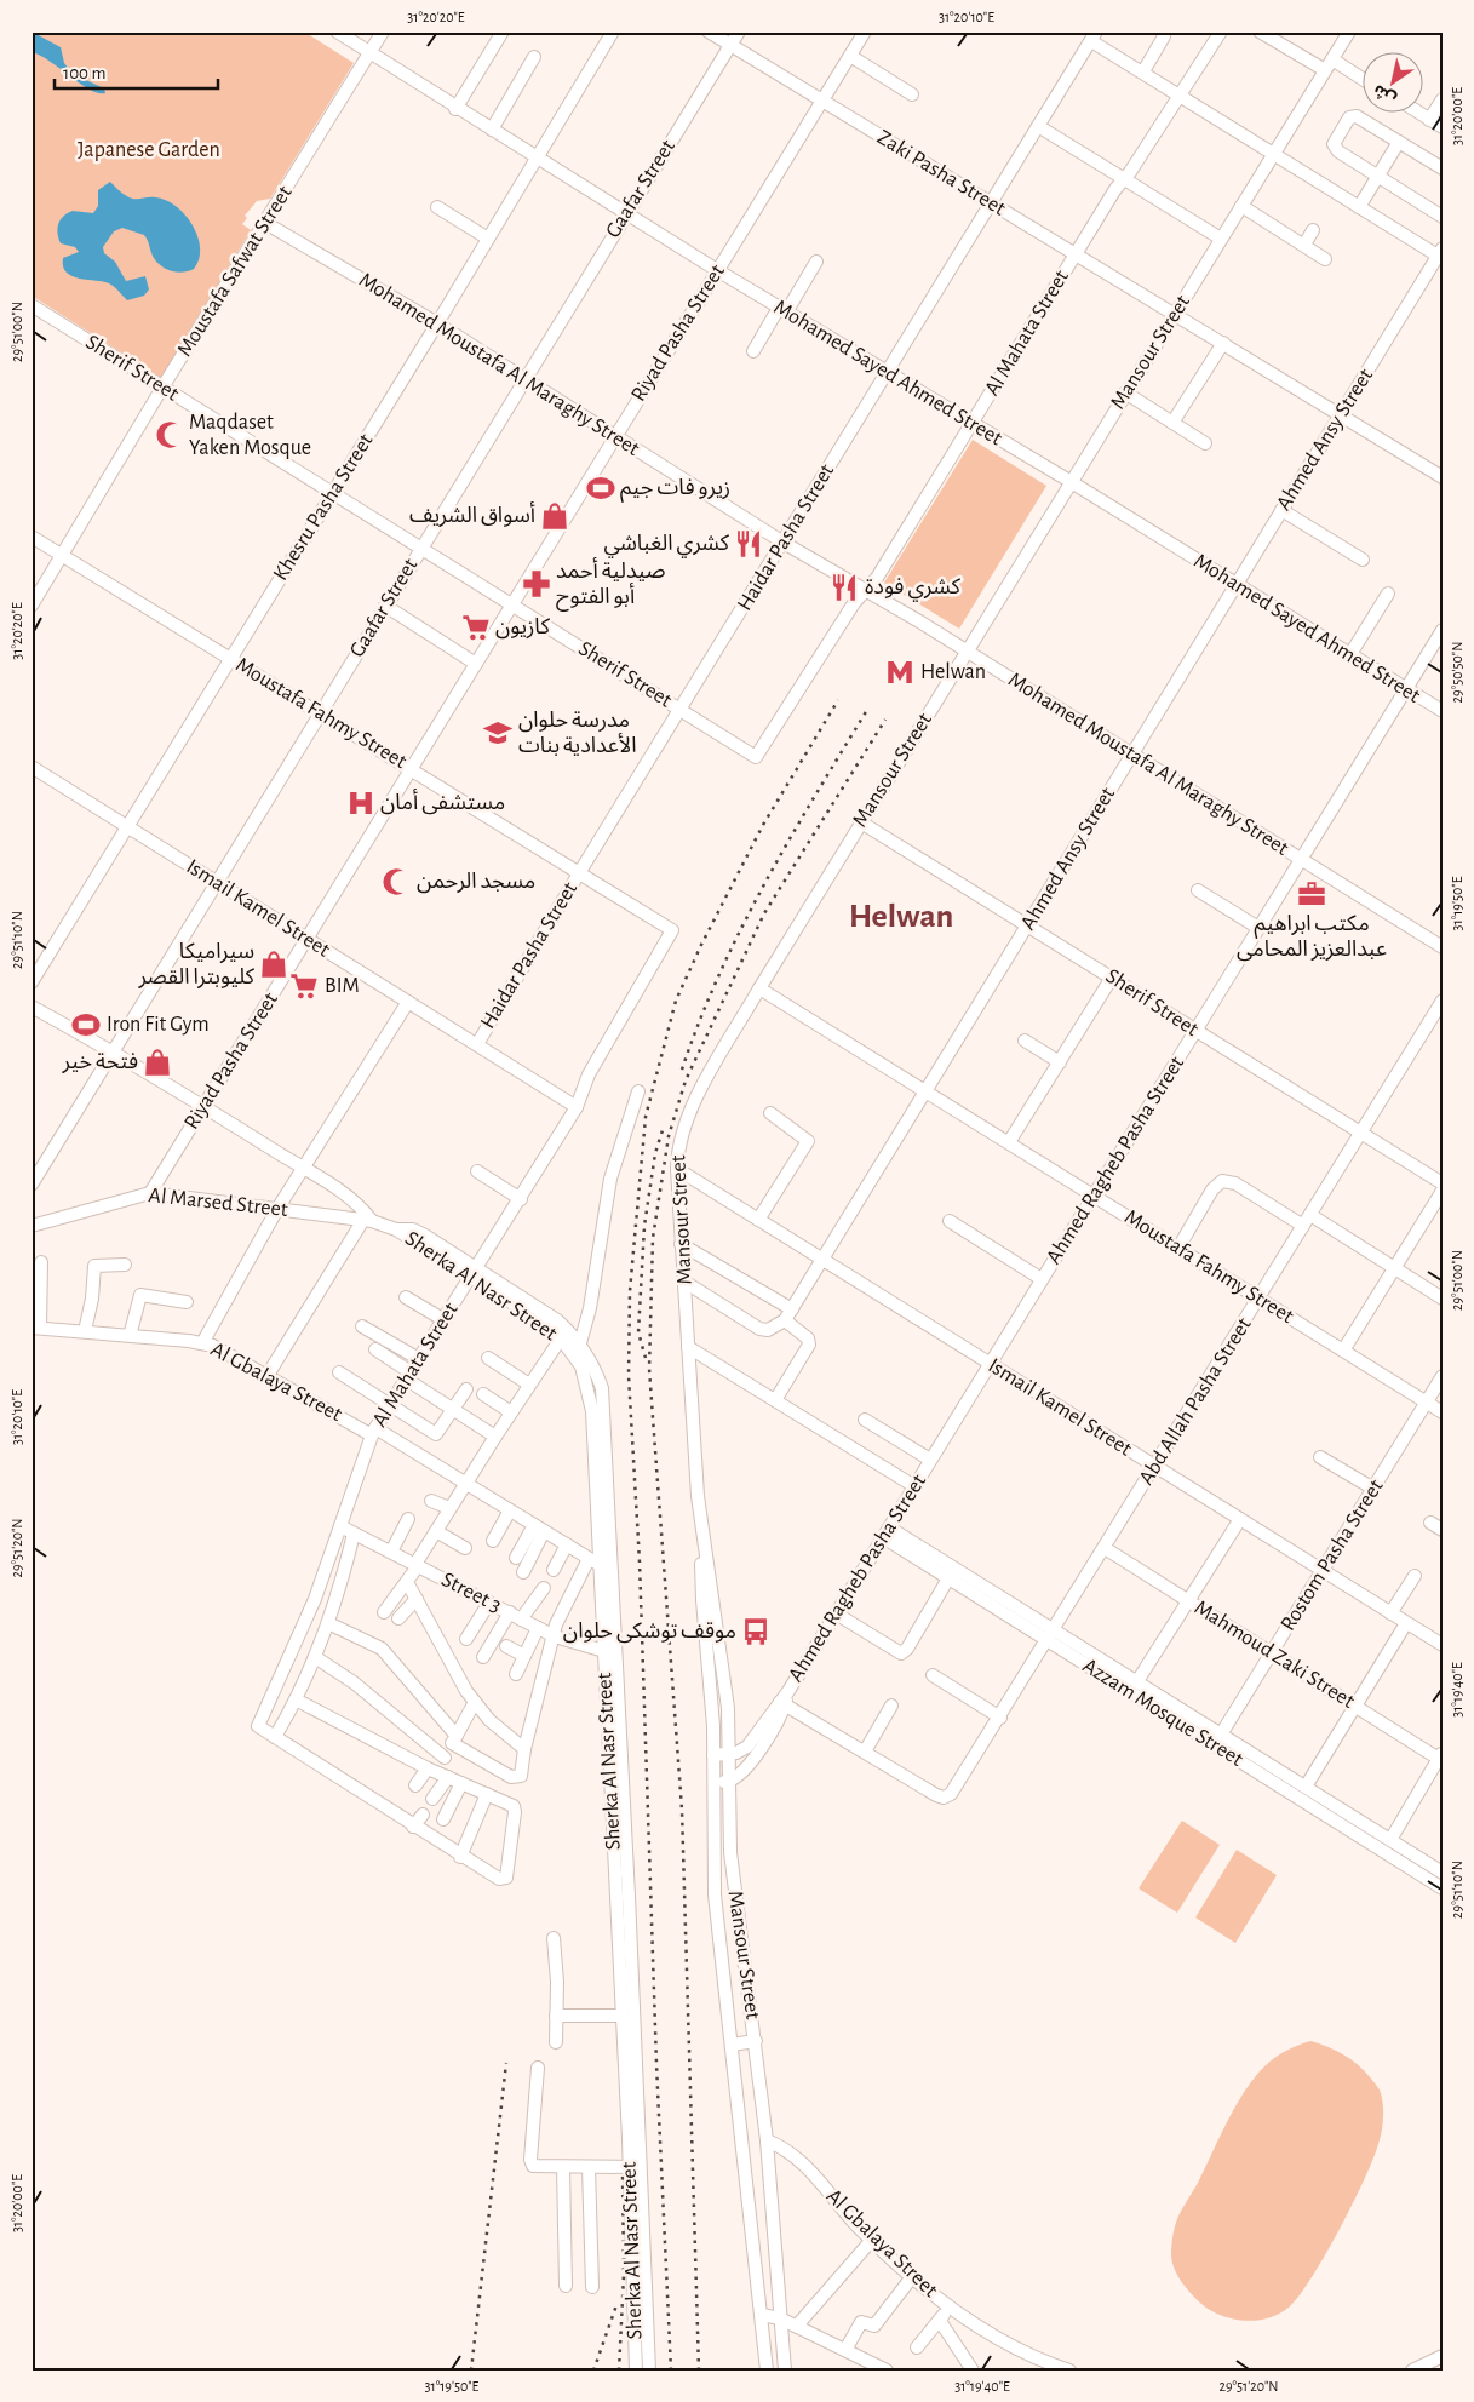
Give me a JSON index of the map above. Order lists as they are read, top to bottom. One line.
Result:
{"streets":{"street":["Zaki Pasha Street","Gaafar Street","Moustafa Safwat Street","Riyad Pasha Street","Al Mahata Street","Mansour Street","Mohamed Moustafa Al Maraghy Street","Sherif Street","Mohamed Sayed Ahmed Street","Ahmed Ansy Street","Khesru Pasha Street","Haidar Pasha Street","Moustafa Fahmy Street","Ismail Kamel Street","Ahmed Ragheb Pasha Street","Al Marsed Street","Sherka Al Nasr Street","Al Gbalaya Street","Abd Allah Pasha Street","Rostom Pasha Street","Street 3","Mahmoud Zaki Street","Azzam Mosque Street"]},"crossings":[["Zaki Pasha Street","Gaafar Street"],["Zaki Pasha Street","Riyad Pasha Street"],["Zaki Pasha Street","Al Mahata Street"],["Zaki Pasha Street","Mansour Street"],["Zaki Pasha Street","Ahmed Ansy Street"],["Zaki Pasha Street","Haidar Pasha Street"],["Gaafar Street","Mohamed Moustafa Al Maraghy Street"],["Gaafar Street","Sherif Street"],["Gaafar Street","Mohamed Sayed Ahmed Street"],["Gaafar Street","Moustafa Fahmy Street"],["Gaafar Street","Ismail Kamel Street"],["Moustafa Safwat Street","Mohamed Moustafa Al Maraghy Street"],["Moustafa Safwat Street","Sherif Street"],["Moustafa Safwat Street","Mohamed Sayed Ahmed Street"],["Moustafa Safwat Street","Moustafa Fahmy Street"],["Riyad Pasha Street","Mohamed Moustafa Al Maraghy Street"],["Riyad Pasha Street","Sherif Street"],["Riyad Pasha Street","Mohamed Sayed Ahmed Street"],["Riyad Pasha Street","Moustafa Fahmy Street"],["Riyad Pasha Street","Ismail Kamel Street"],["Riyad Pasha Street","Al Marsed Street"],["Al Mahata Street","Mohamed Moustafa Al Maraghy Street"],["Al Mahata Street","Sherif Street"],["Al Mahata Street","Mohamed Sayed Ahmed Street"],["Al Mahata Street","Moustafa Fahmy Street"],["Al Mahata Street","Ismail Kamel Street"],["Al Mahata Street","Sherka Al Nasr Street"],["Al Mahata Street","Al Gbalaya Street"],["Al Mahata Street","Street 3"],["Mansour Street","Mohamed Moustafa Al Maraghy Street"],["Mansour Street","Sherif Street"],["Mansour Street","Mohamed Sayed Ahmed Street"],["Mansour Street","Moustafa Fahmy Street"],["Mansour Street","Ismail Kamel Street"],["Mansour Street","Ahmed Ragheb Pasha Street"],["Mansour Street","Al Gbalaya Street"],["Mohamed Moustafa Al Maraghy Street","Ahmed Ansy Street"],["Mohamed Moustafa Al Maraghy Street","Khesru Pasha Street"],["Mohamed Moustafa Al Maraghy Street","Haidar Pasha Street"],["Mohamed Moustafa Al Maraghy Street","Ahmed Ragheb Pasha Street"],["Sherif Street","Ahmed Ansy Street"],["Sherif Street","Khesru Pasha Street"],["Sherif Street","Haidar Pasha Street"],["Sherif Street","Ahmed Ragheb Pasha Street"],["Sherif Street","Abd Allah Pasha Street"],["Mohamed Sayed Ahmed Street","Ahmed Ansy Street"],["Mohamed Sayed Ahmed Street","Khesru Pasha Street"],["Mohamed Sayed Ahmed Street","Haidar Pasha Street"],["Mohamed Sayed Ahmed Street","Ahmed Ragheb Pasha Street"],["Ahmed Ansy Street","Moustafa Fahmy Street"],["Ahmed Ansy Street","Ismail Kamel Street"],["Khesru Pasha Street","Moustafa Fahmy Street"],["Khesru Pasha Street","Ismail Kamel Street"],["Haidar Pasha Street","Moustafa Fahmy Street"],["Haidar Pasha Street","Ismail Kamel Street"],["Moustafa Fahmy Street","Ahmed Ragheb Pasha Street"],["Moustafa Fahmy Street","Abd Allah Pasha Street"],["Moustafa Fahmy Street","Rostom Pasha Street"],["Ismail Kamel Street","Ahmed Ragheb Pasha Street"],["Ismail Kamel Street","Abd Allah Pasha Street"],["Ismail Kamel Street","Rostom Pasha Street"],["Ahmed Ragheb Pasha Street","Azzam Mosque Street"],["Al Marsed Street","Sherka Al Nasr Street"],["Sherka Al Nasr Street","Al Gbalaya Street"],["Sherka Al Nasr Street","Street 3"],["Abd Allah Pasha Street","Mahmoud Zaki Street"],["Abd Allah Pasha Street","Azzam Mosque Street"],["Rostom Pasha Street","Mahmoud Zaki Street"],["Rostom Pasha Street","Azzam Mosque Street"]],"districts":["Helwan"],"parks":["Japanese Garden"],"places":{"mosque":["Maqdaset Yaken Mosque","مسجد الرحمن"],"sports":["زيرو فات جيم","Iron Fit Gym"],"shop":["أسواق الشريف","سيراميكا كليوبترا القصر","فتحة خير"],"restaurant":["كشري الغباشي","كشري فودة"],"pharmacy":["صيدلية أحمد أبو الفتوح"],"supermarket":["كازيون","BIM"],"metro station":["Helwan"],"school or university":["مدرسة حلوان الأعدادية بنات"],"hospital":["مستشفى أمان"],"office":["مكتب ابراهيم عبدالعزيز المحامى"],"bus stop":["موقف توشكى حلوان"]},"scale_bar":"100 m","north":"bottom left","coordinates":["31°20'20\"E","31°20'10\"E","31°20'00\"E","29°51'00\"N","29°50'50\"N","31°19'50\"E","29°51'10\"N","29°51'20\"N","31°19'40\"E"]}
